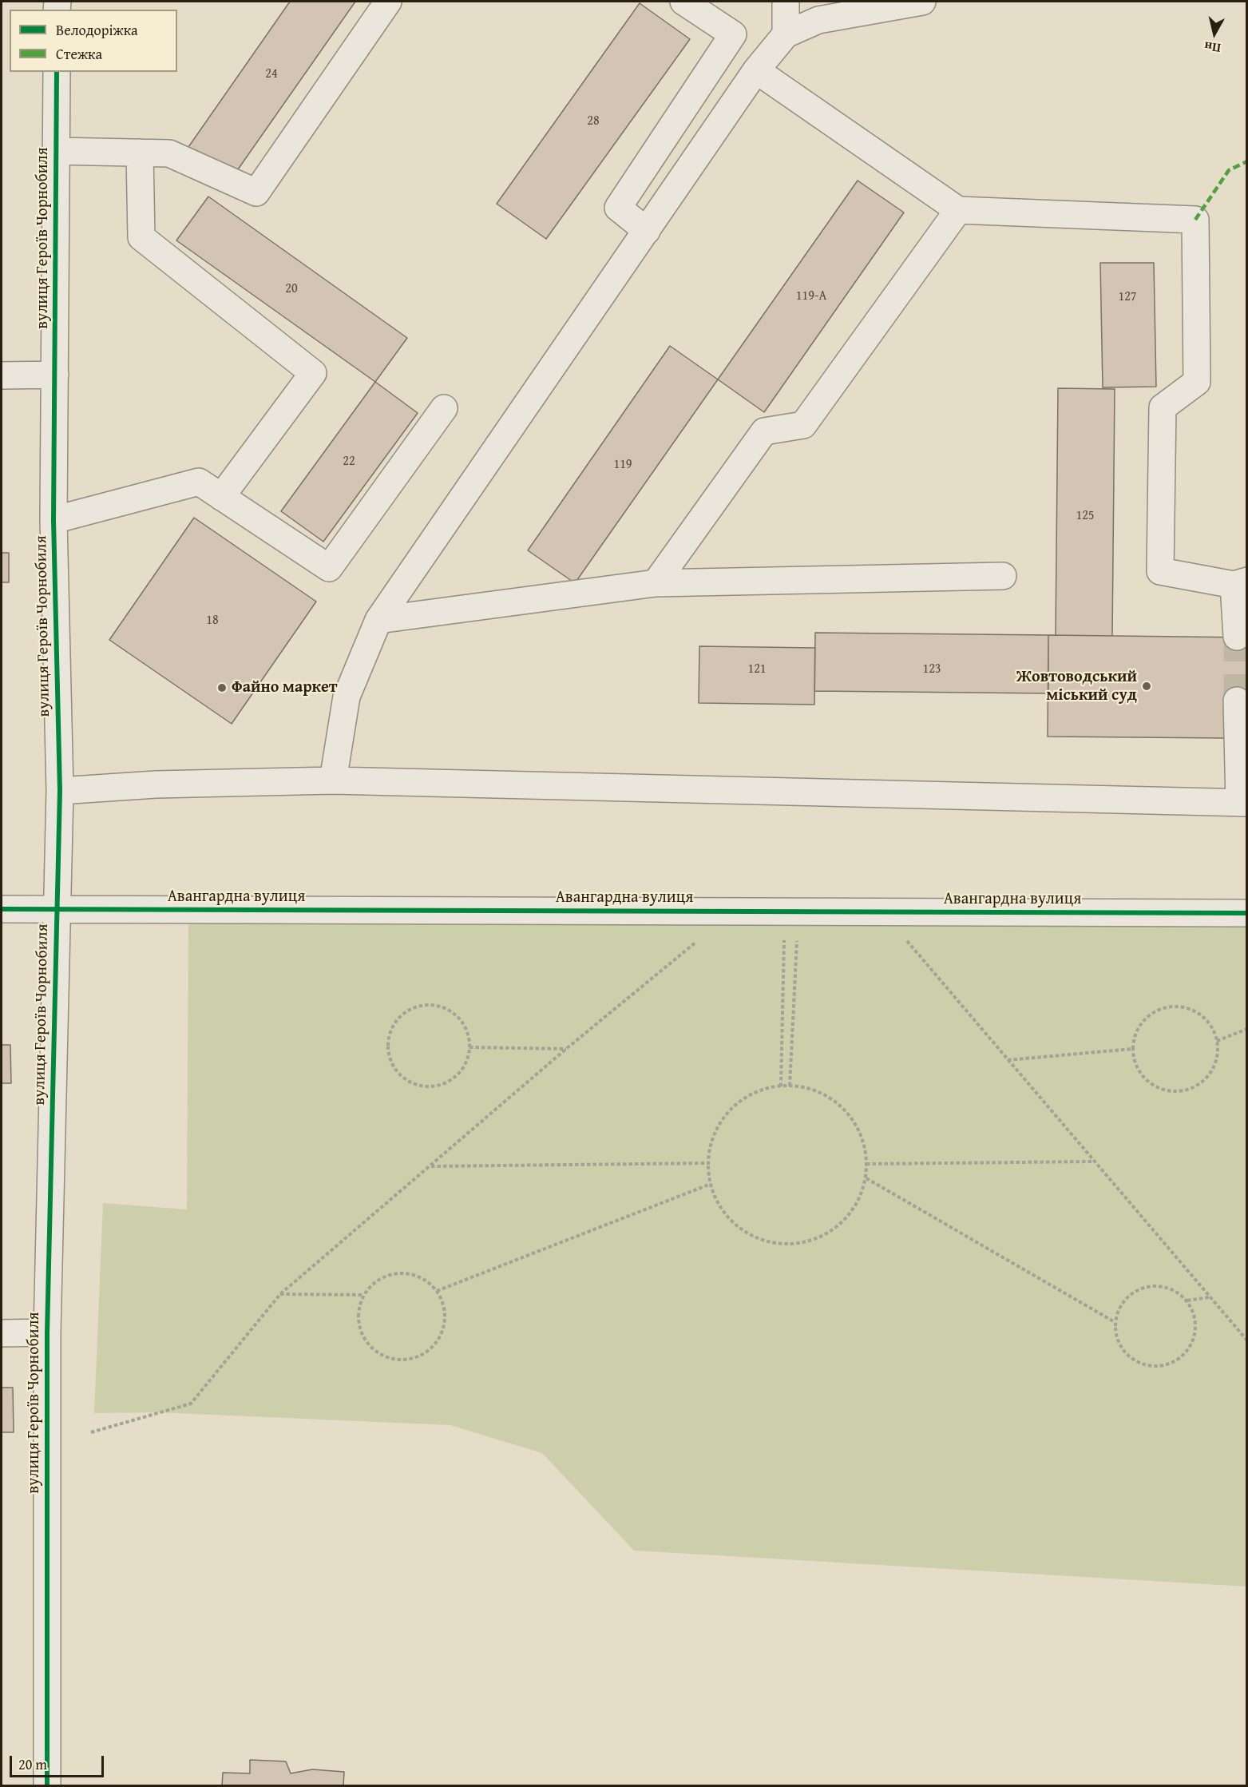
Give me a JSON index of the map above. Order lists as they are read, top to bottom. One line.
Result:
{"streets":{"street":["вулиця Героїв Чорнобиля","Авангардна вулиця"]},"crossings":[["вулиця Героїв Чорнобиля","Авангардна вулиця"]],"places":["Жовтоводський міський суд","Файно маркет"],"house_numbers":["24","28","20","119-А","127","22","119","125","18","121","123"],"legend":["Велодоріжка","Стежка"],"scale_bar":"20 m","north":"bottom"}
